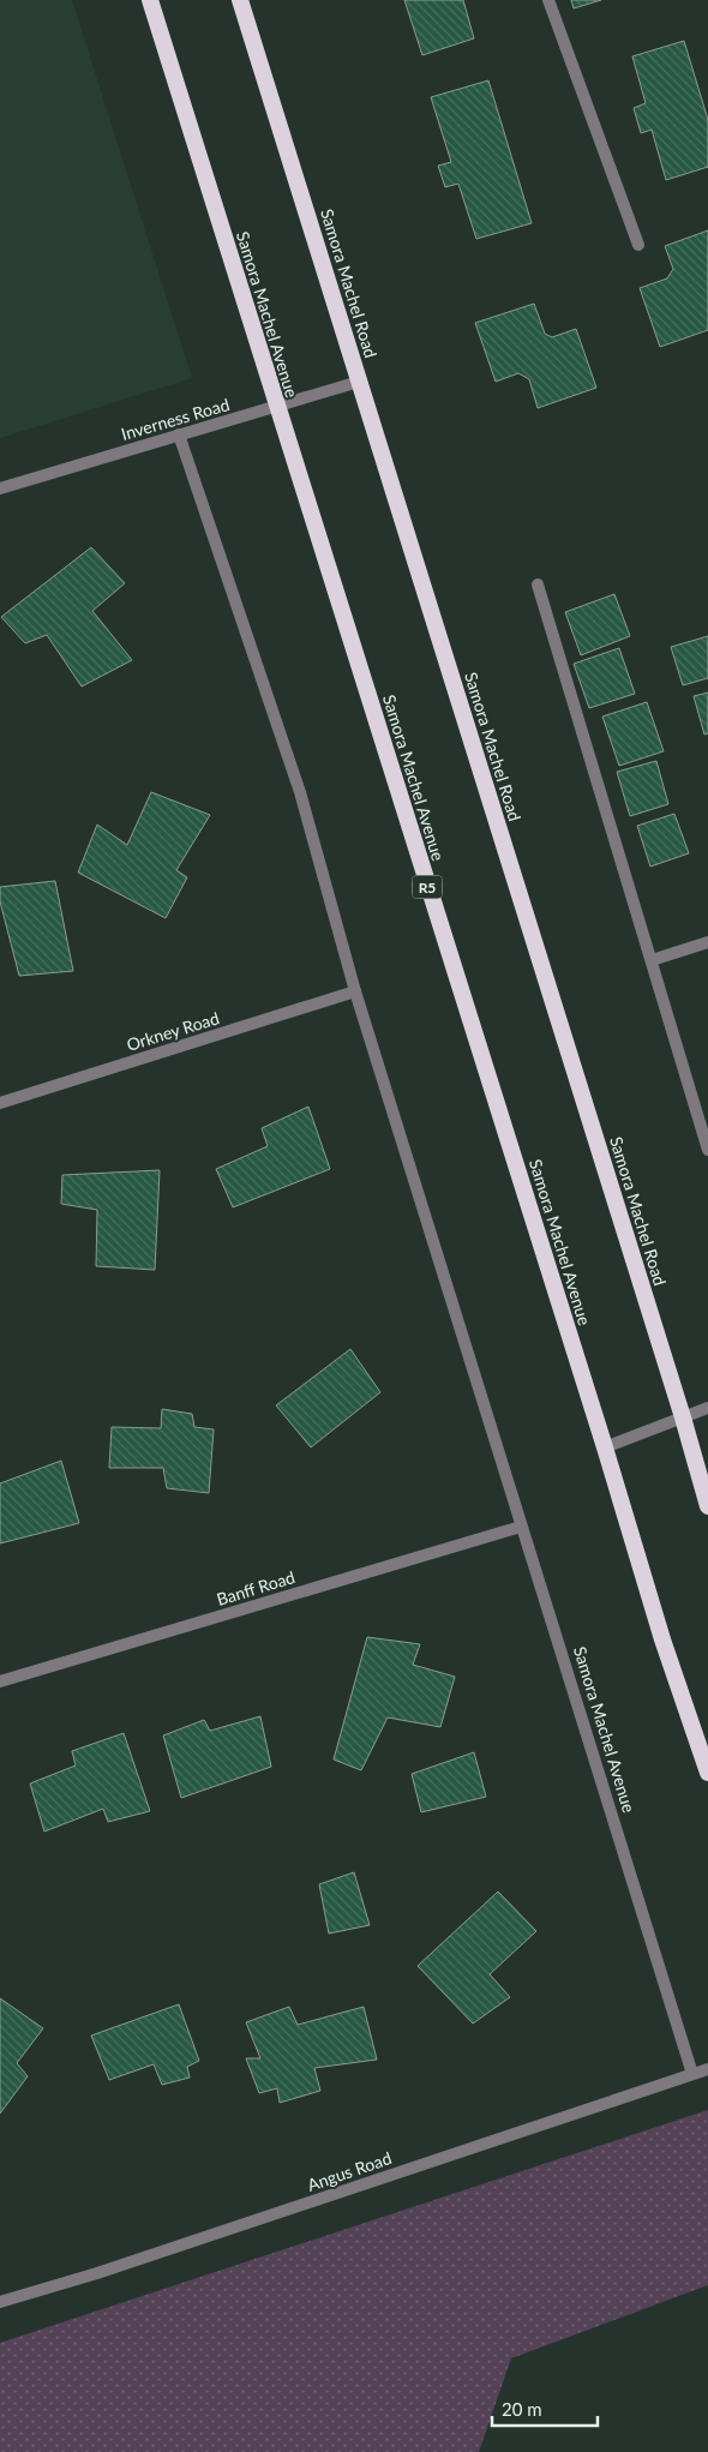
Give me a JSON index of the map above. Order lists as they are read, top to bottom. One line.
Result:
{"streets":{"highway":["Samora Machel Road","Samora Machel Avenue","R5"],"street":["Inverness Road","Orkney Road","Banff Road","Angus Road"]},"crossings":[["Samora Machel Road","Inverness Road"],["Samora Machel Avenue","Inverness Road"],["Samora Machel Avenue","Orkney Road"],["Samora Machel Avenue","Banff Road"],["Samora Machel Avenue","Angus Road"]],"scale_bar":"20 m"}
